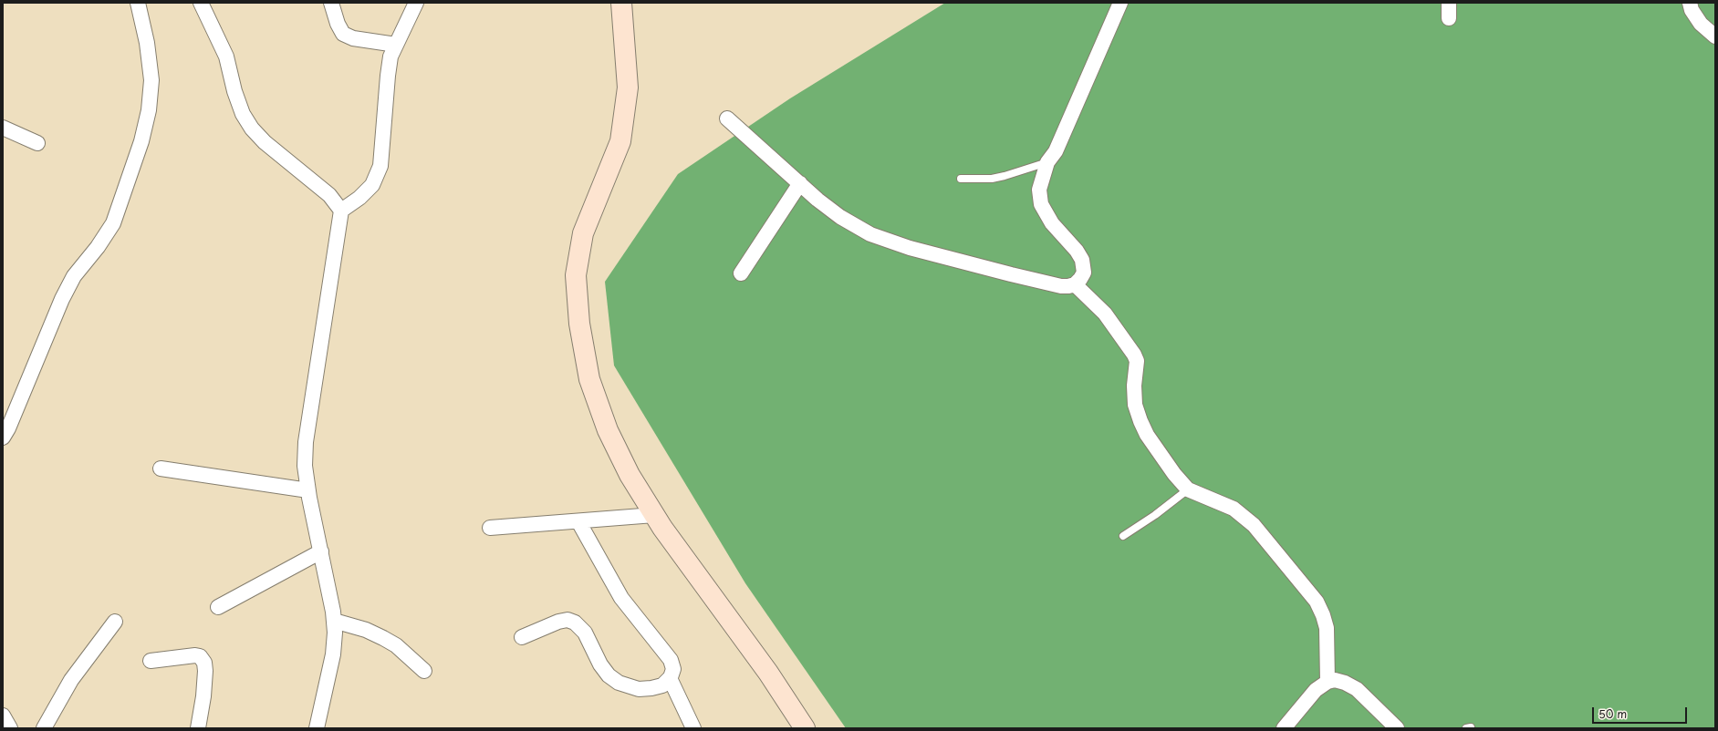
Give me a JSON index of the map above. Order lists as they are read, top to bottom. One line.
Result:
{"scale_bar":"50 m"}
